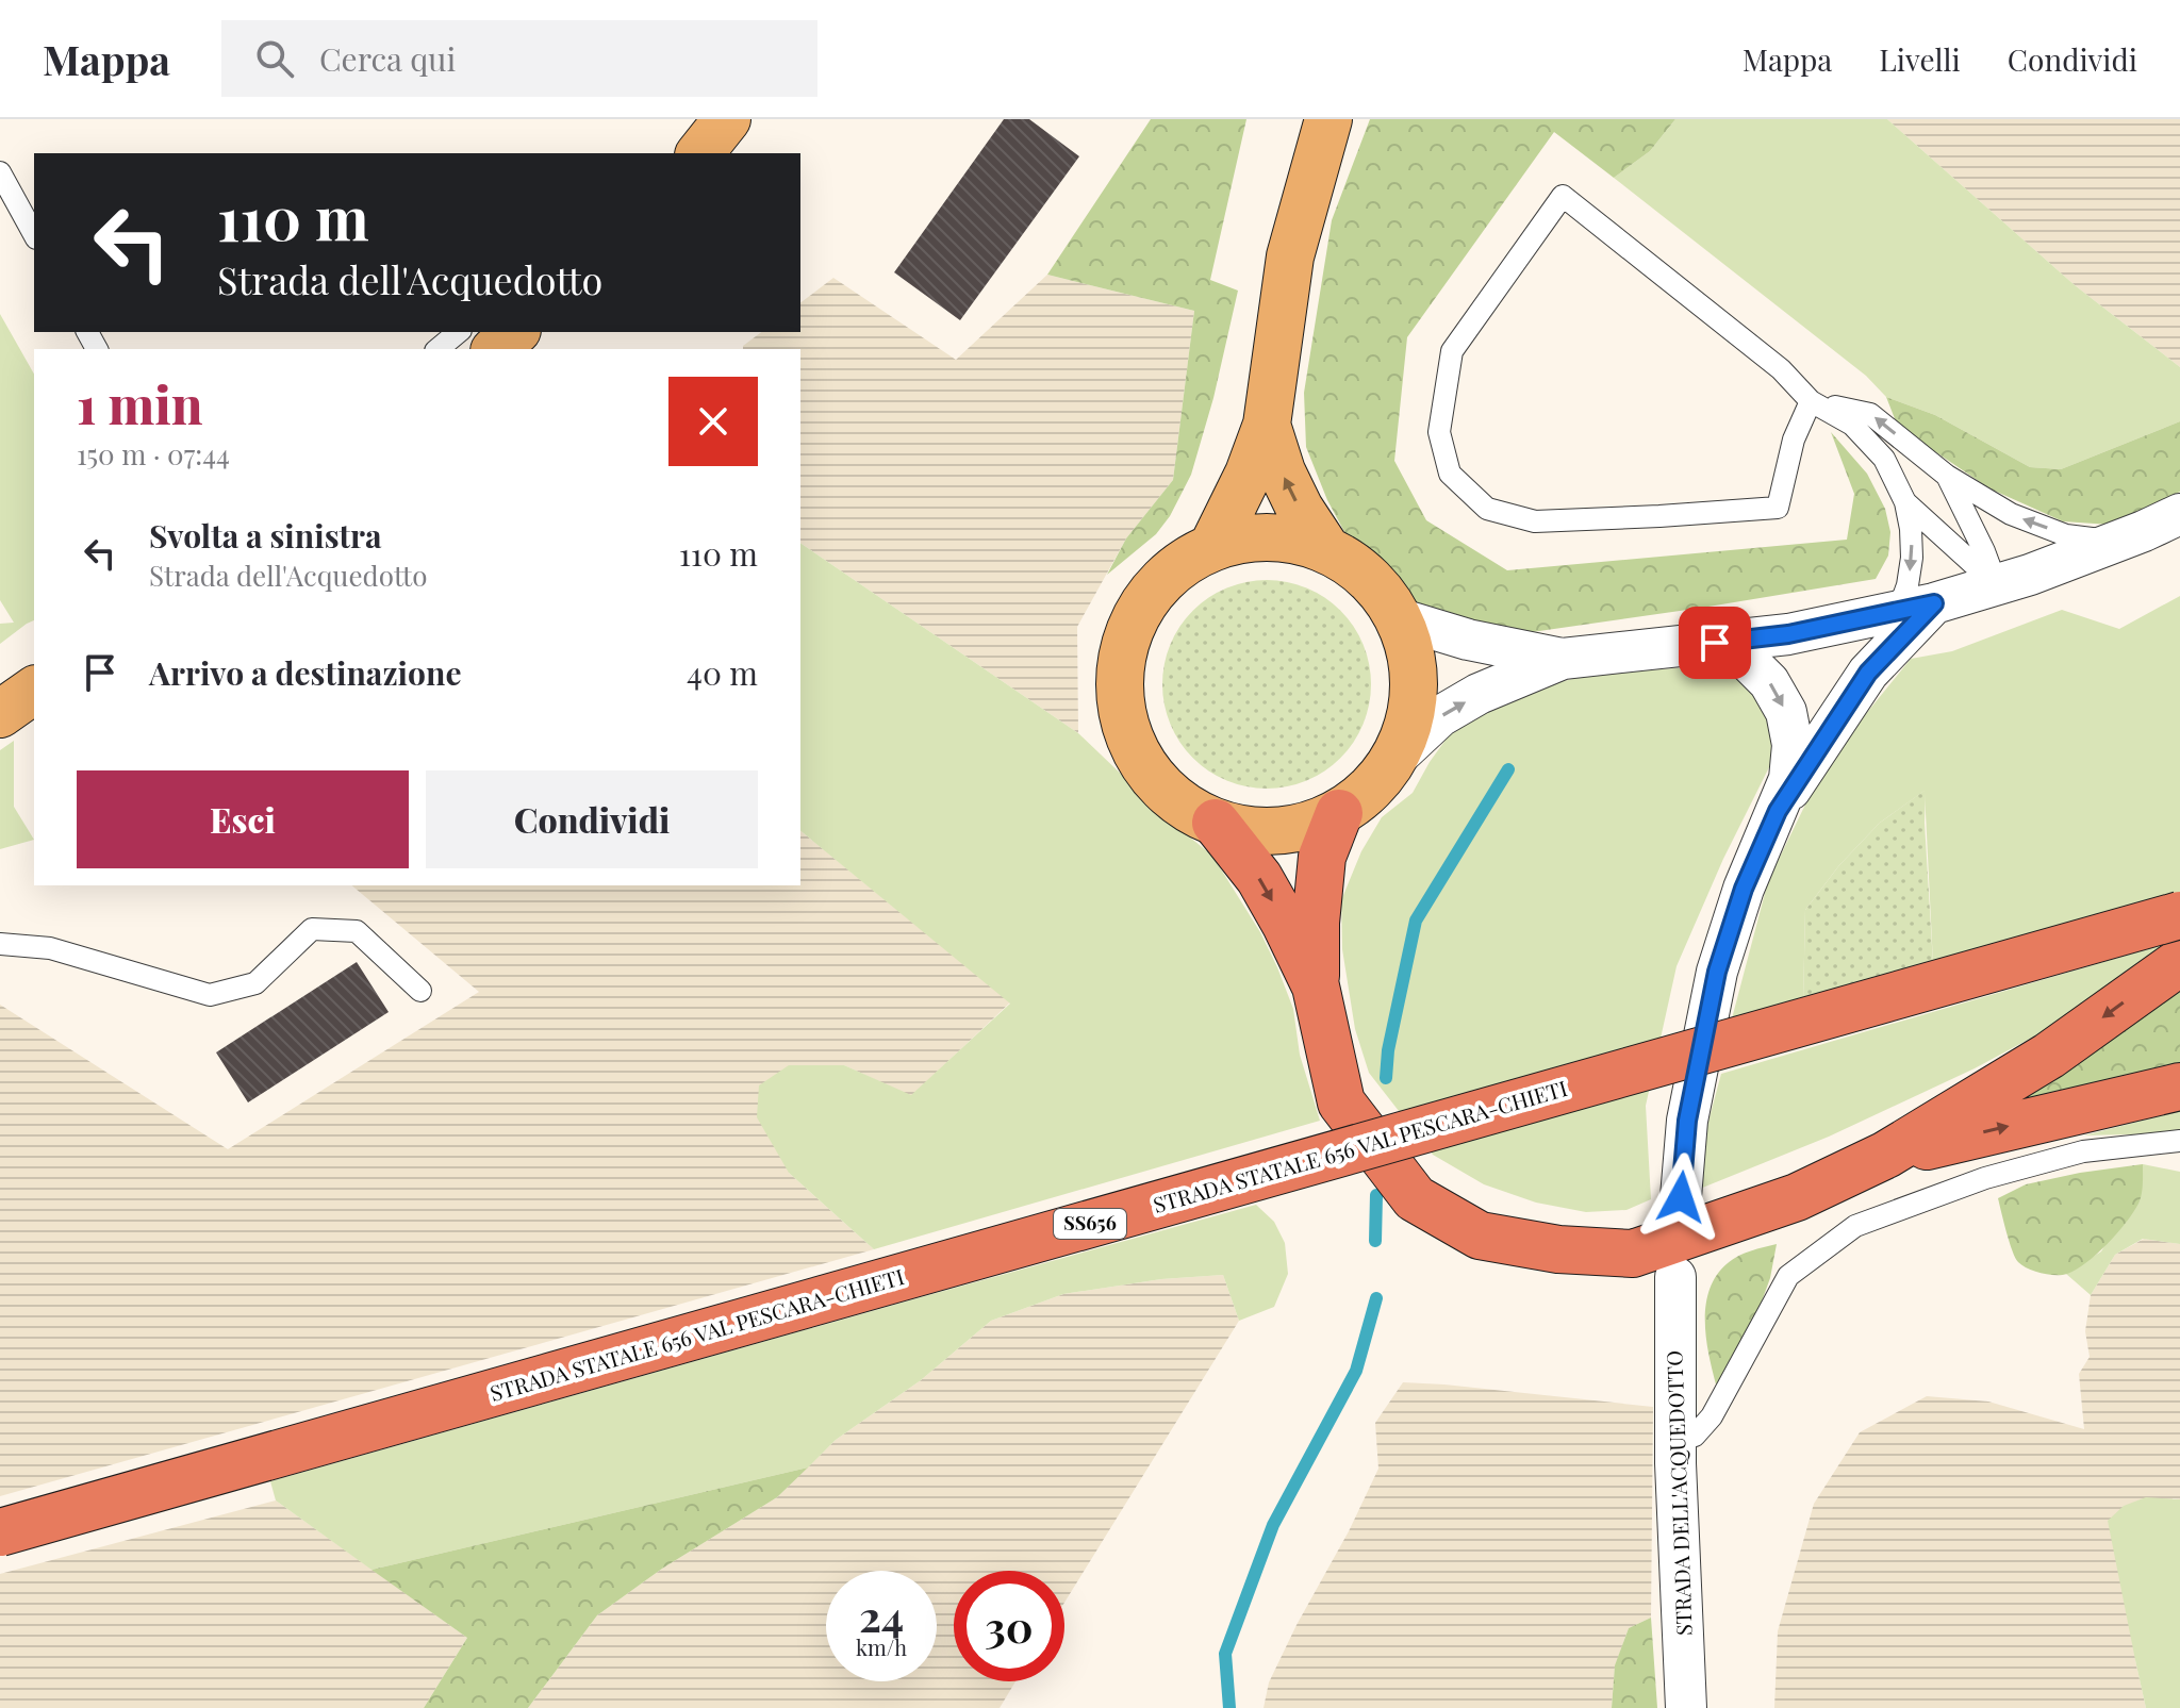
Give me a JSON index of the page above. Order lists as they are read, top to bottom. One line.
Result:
{"streets":{"highway":["STRADA STATALE 656 VAL PESCARA-CHIETI","SS656"],"street":["STRADA DELL'ACQUEDOTTO"]},"page":{"header":"Mappa","search":"Cerca qui","nav":["Mappa","Livelli","Condividi"],"turn":["110 m","Strada dell'Acquedotto"],"heading":["1 min","150 m · 07:44"],"list":[{"name":"Svolta a sinistra","note":"Strada dell'Acquedotto","value":"110 m"},{"name":"Arrivo a destinazione","value":"40 m"}],"buttons":["Esci","Condividi"],"speed":"24 km/h","limit":"30"}}
